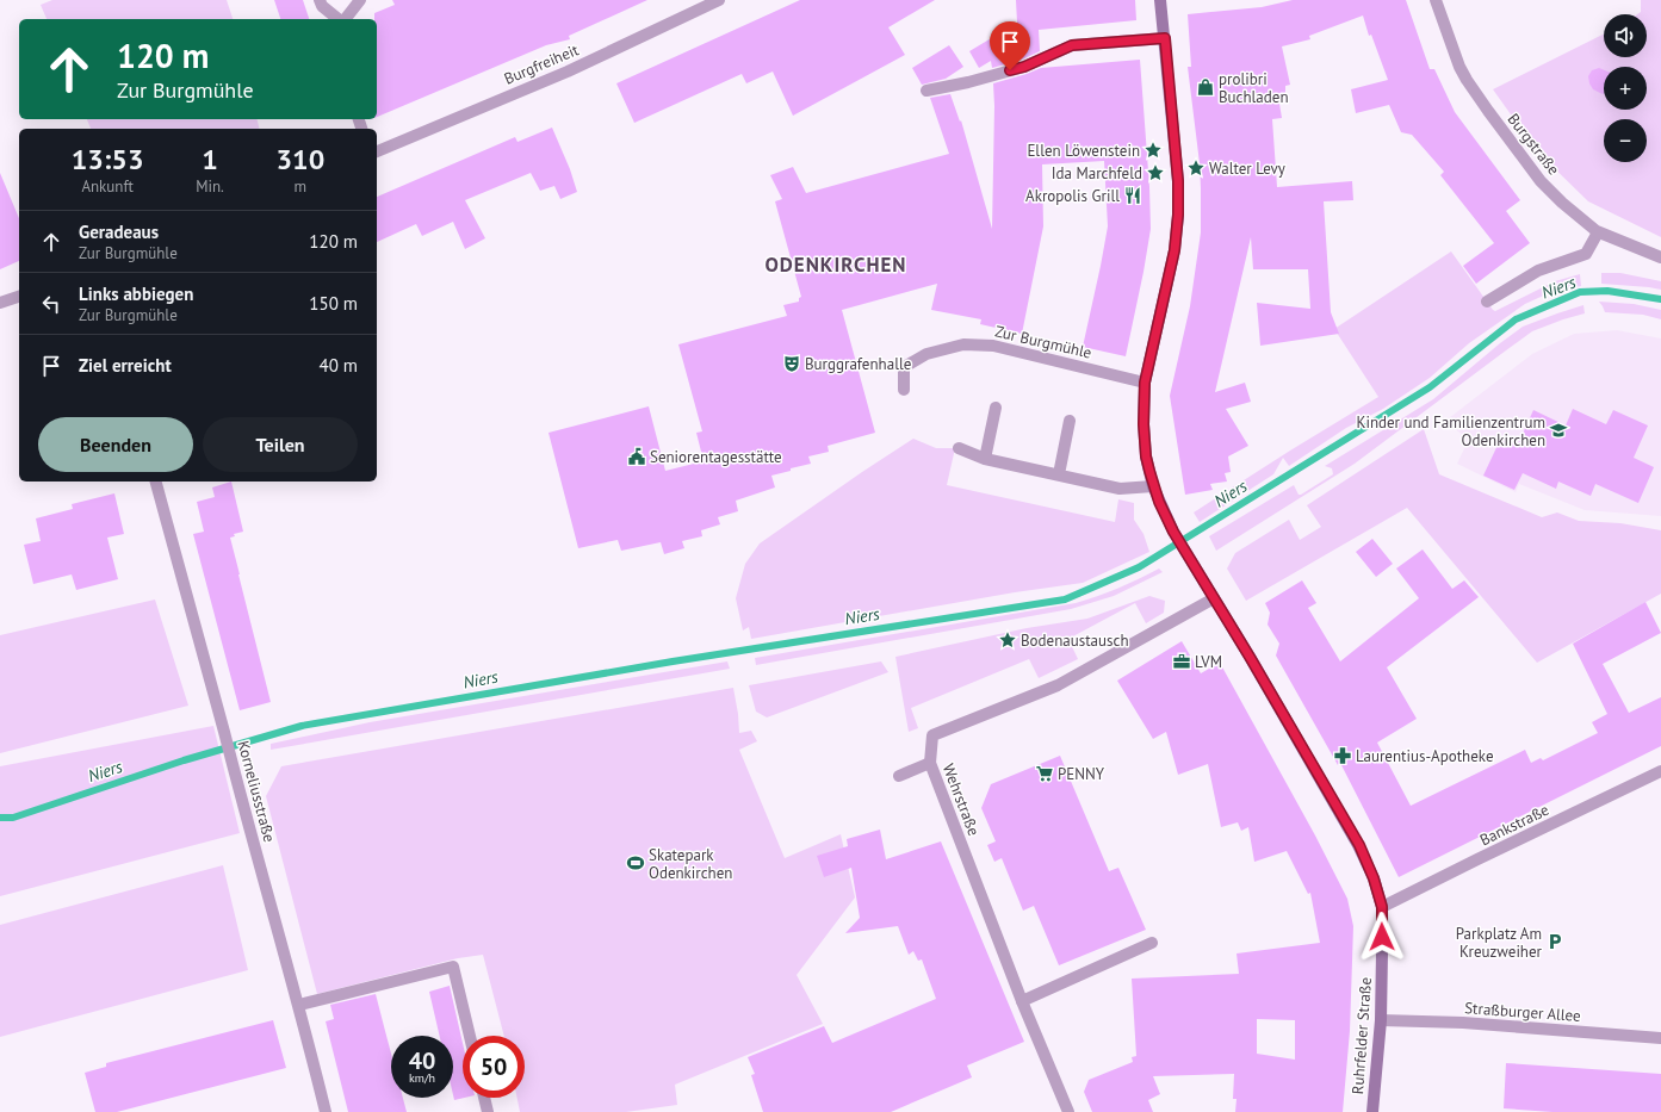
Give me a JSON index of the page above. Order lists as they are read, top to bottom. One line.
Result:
{"streets":{"main road":["Ruhrfelder Straße"],"street":["Burgfreiheit","Burgstraße","Zur Burgmühle","Korneliusstraße","Wehrstraße","Bankstraße","Straßburger Allee"]},"crossings":[["Wehrstraße","Ruhrfelder Straße"],["Bankstraße","Ruhrfelder Straße"],["Straßburger Allee","Ruhrfelder Straße"]],"districts":["ODENKIRCHEN"],"water":["Niers"],"places":{"shop":["prolibri Buchladen"],"place":["Ellen Löwenstein","Walter Levy","Ida Marchfeld","Bodenaustausch"],"restaurant":["Akropolis Grill"],"theatre":["Burggrafenhalle"],"school or university":["Kinder und Familienzentrum Odenkirchen"],"public building":["Seniorentagesstätte"],"office":["LVM"],"pharmacy":["Laurentius-Apotheke"],"supermarket":["PENNY"],"sports":["Skatepark Odenkirchen"],"parking":["Parkplatz Am Kreuzweiher"]},"page":{"map_buttons":["+","−"],"turn":["120 m","Zur Burgmühle"],"eta":["13:53","Ankunft","1","Min.","310","m"],"list":[{"name":"Geradeaus","note":"Zur Burgmühle","value":"120 m"},{"name":"Links abbiegen","note":"Zur Burgmühle","value":"150 m"},{"name":"Ziel erreicht","value":"40 m"}],"buttons":["Beenden","Teilen"],"speed":"40 km/h","limit":"50"}}
